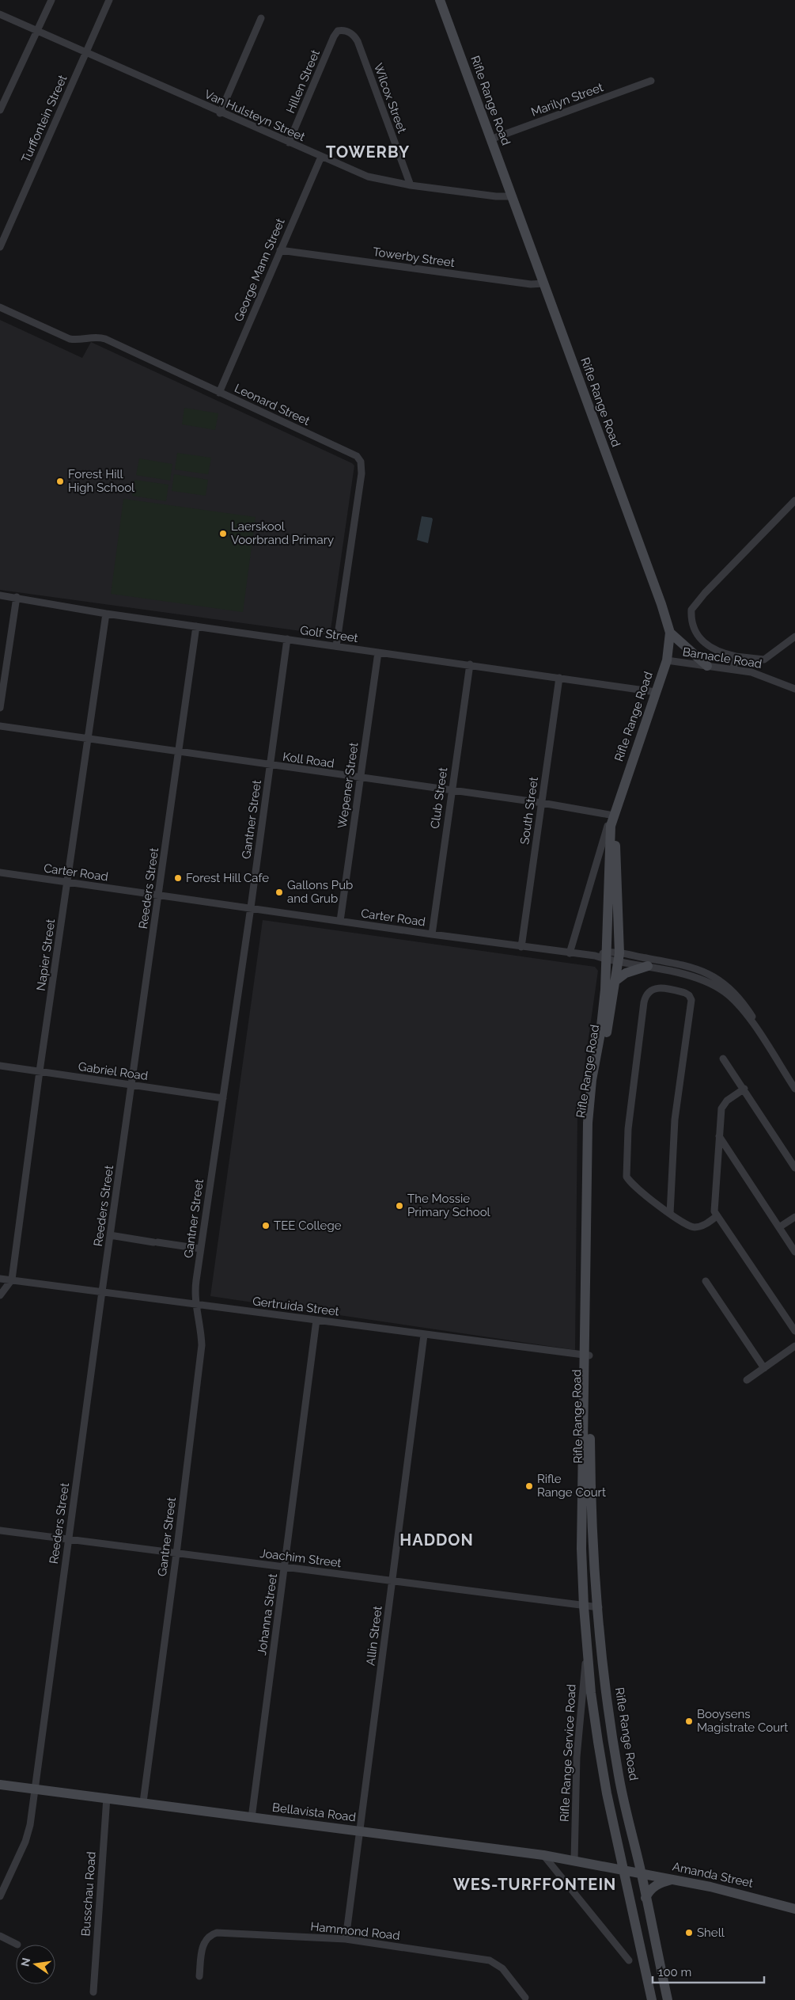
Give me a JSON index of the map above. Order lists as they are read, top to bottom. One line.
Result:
{"streets":{"main road":["Rifle Range Road","Bellavista Road","Amanda Street"],"street":["Hillen Street","Wilcox Street","Marilyn Street","Van Hulsteyn Street","Turffontein Street","Towerby Street","George Mann Street","Leonard Street","Golf Street","Barnacle Road","Koll Road","Wepener Street","Club Street","South Street","Gantner Street","Carter Road","Reeders Street","Napier Street","Gabriel Road","Gertruida Street","Joachim Street","Johanna Street","Allin Street","Rifle Range Service Road","Busschau Road","Hammond Road"]},"crossings":[["Hillen Street","Wilcox Street"],["Hillen Street","Van Hulsteyn Street"],["Wilcox Street","Van Hulsteyn Street"],["Marilyn Street","Rifle Range Road"],["Rifle Range Road","Van Hulsteyn Street"],["Rifle Range Road","Towerby Street"],["Rifle Range Road","Golf Street"],["Rifle Range Road","Barnacle Road"],["Rifle Range Road","Koll Road"],["Rifle Range Road","Carter Road"],["Rifle Range Road","Gertruida Street"],["Rifle Range Road","Joachim Street"],["Rifle Range Road","Rifle Range Service Road"],["Rifle Range Road","Bellavista Road"],["Rifle Range Road","Amanda Street"],["Van Hulsteyn Street","Turffontein Street"],["Van Hulsteyn Street","George Mann Street"],["Towerby Street","George Mann Street"],["George Mann Street","Leonard Street"],["Leonard Street","Golf Street"],["Golf Street","Wepener Street"],["Golf Street","Club Street"],["Golf Street","South Street"],["Golf Street","Gantner Street"],["Golf Street","Reeders Street"],["Golf Street","Napier Street"],["Koll Road","Wepener Street"],["Koll Road","Club Street"],["Koll Road","South Street"],["Koll Road","Gantner Street"],["Koll Road","Reeders Street"],["Koll Road","Napier Street"],["Wepener Street","Carter Road"],["Club Street","Carter Road"],["South Street","Carter Road"],["Gantner Street","Carter Road"],["Gantner Street","Gabriel Road"],["Gantner Street","Gertruida Street"],["Gantner Street","Joachim Street"],["Gantner Street","Bellavista Road"],["Carter Road","Reeders Street"],["Carter Road","Napier Street"],["Reeders Street","Gabriel Road"],["Reeders Street","Gertruida Street"],["Reeders Street","Joachim Street"],["Reeders Street","Bellavista Road"],["Napier Street","Gabriel Road"],["Napier Street","Gertruida Street"],["Gertruida Street","Johanna Street"],["Gertruida Street","Allin Street"],["Joachim Street","Johanna Street"],["Joachim Street","Allin Street"],["Johanna Street","Bellavista Road"],["Allin Street","Bellavista Road"],["Allin Street","Hammond Road"],["Rifle Range Service Road","Bellavista Road"],["Bellavista Road","Amanda Street"],["Bellavista Road","Busschau Road"]],"districts":["TOWERBY","HADDON","WES-TURFFONTEIN"],"places":["Forest Hill High School","Laerskool Voorbrand Primary","Forest Hill Cafe","Gallons Pub and Grub","The Mossie Primary School","TEE College","Rifle Range Court","Booysens Magistrate Court","Shell"],"scale_bar":"100 m","north":"left"}
